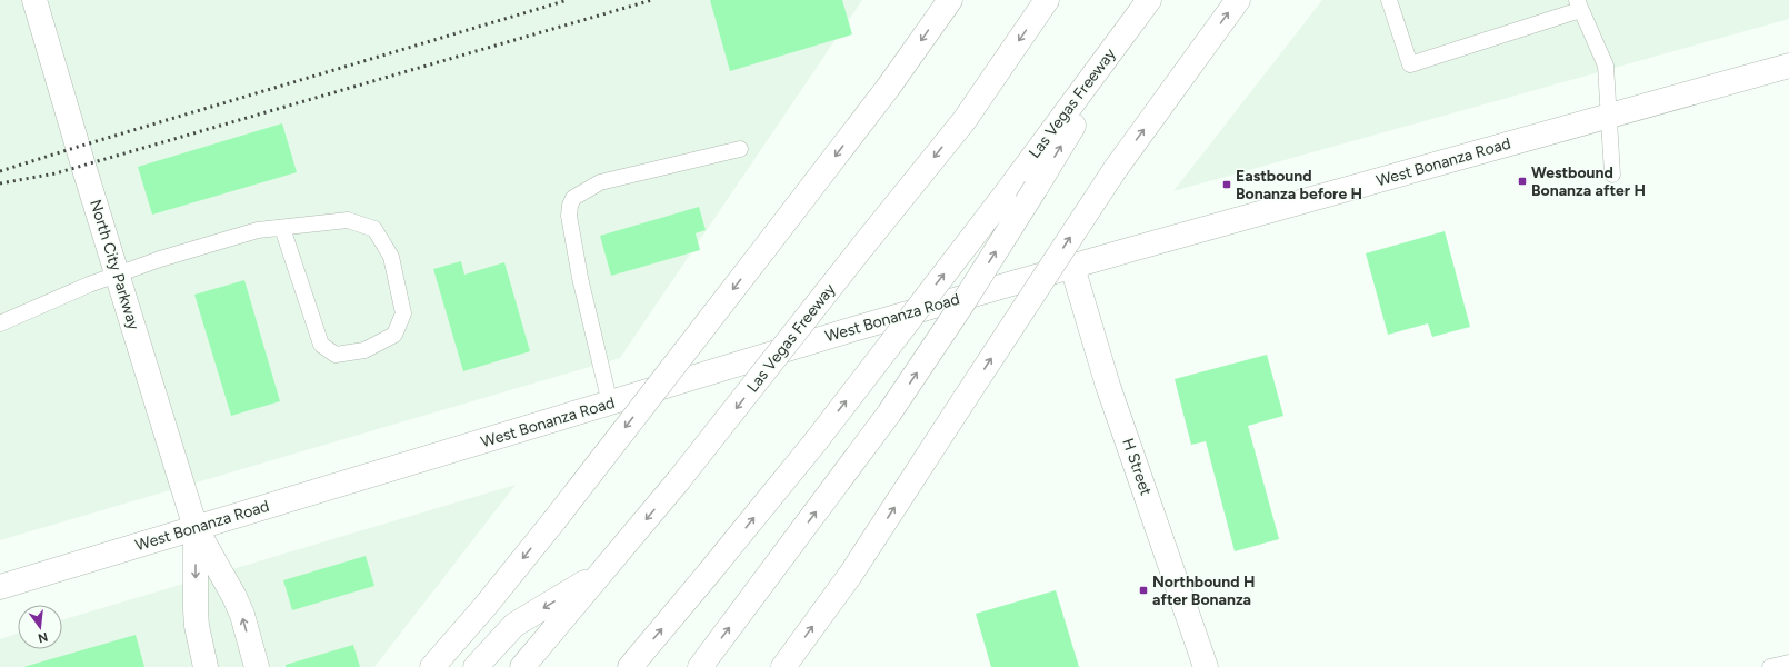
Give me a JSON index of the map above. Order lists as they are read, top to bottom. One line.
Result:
{"streets":{"main road":["Las Vegas Freeway","West Bonanza Road","North City Parkway","H Street"]},"crossings":[["West Bonanza Road","North City Parkway"],["West Bonanza Road","H Street"]],"places":{"transit":["Westbound Bonanza after H","Eastbound Bonanza before H","Northbound H after Bonanza"]},"north":"bottom"}
